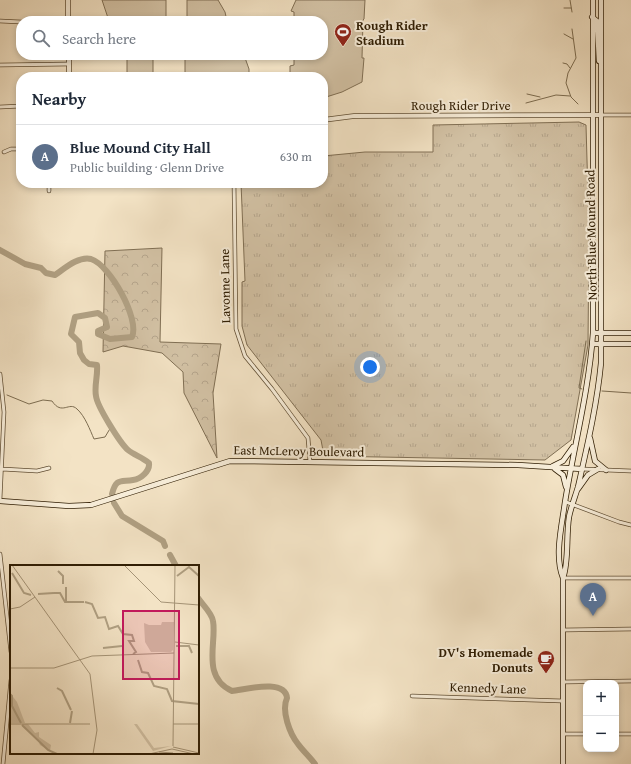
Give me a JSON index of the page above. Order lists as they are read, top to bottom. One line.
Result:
{"streets":{"main road":["North Blue Mound Road","East McLeroy Boulevard"],"street":["Rough Rider Drive","Lavonne Lane","Kennedy Lane"]},"crossings":[["Rough Rider Drive","North Blue Mound Road"],["North Blue Mound Road","East McLeroy Boulevard"],["Lavonne Lane","East McLeroy Boulevard"]],"places":{"sports":["Rough Rider Stadium"],"cafe":["DV's Homemade Donuts"]},"page":{"search":"Search here","heading":"Nearby","list":[{"mark":"A","name":"Blue Mound City Hall","note":"Public building · Glenn Drive","value":"630 m"}],"pins":"A","map_buttons":["+","−"]}}
